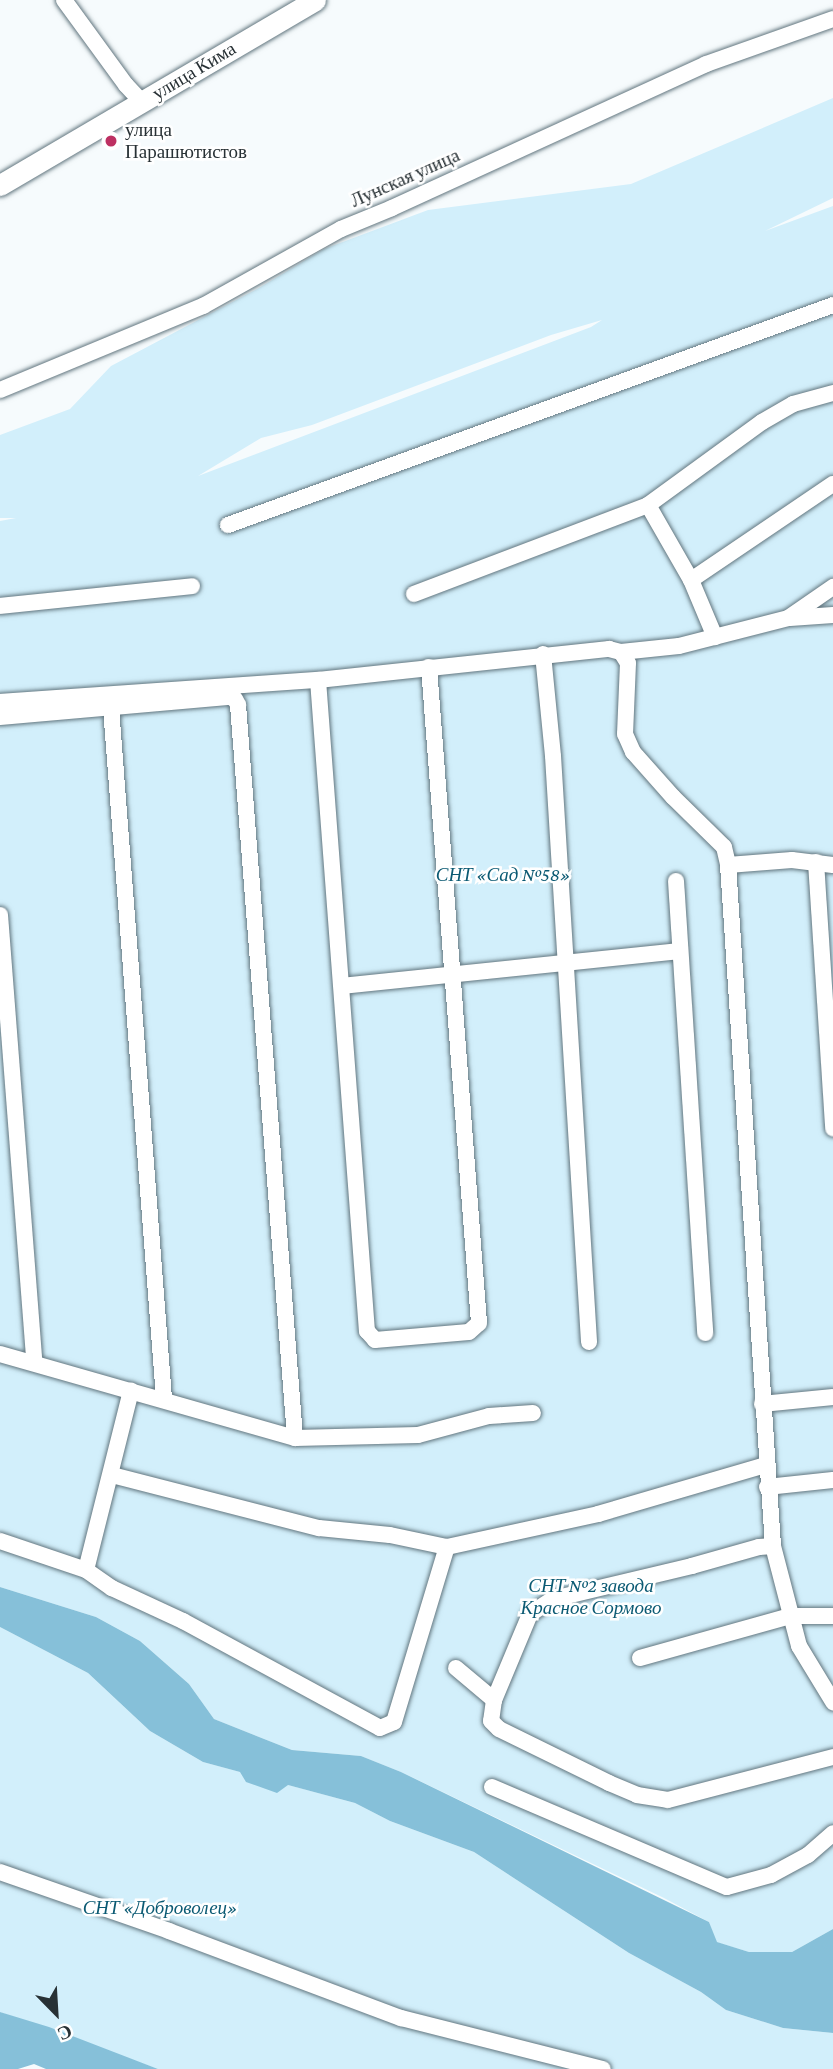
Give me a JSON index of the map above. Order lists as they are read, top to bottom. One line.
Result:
{"streets":{"main road":["улица Кима"],"street":["Лунская улица"]},"parks":["СНТ «Сад №58»","СНТ №2 завода Красное Сормово","СНТ «Доброволец»"],"places":["улица Парашютистов"],"north":"bottom right"}
